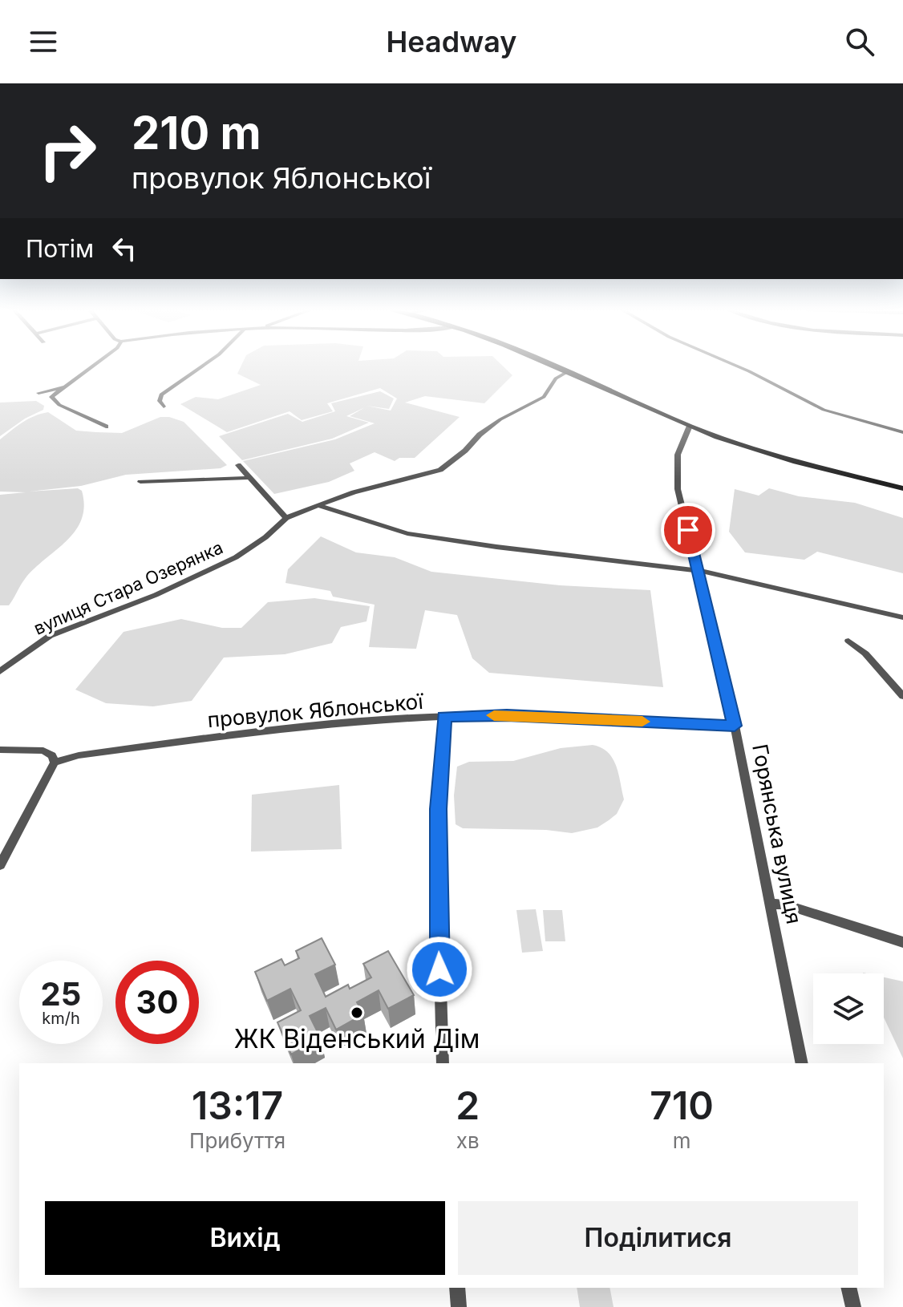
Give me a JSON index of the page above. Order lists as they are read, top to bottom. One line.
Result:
{"streets":{"street":["вулиця Стара Озерянка","провулок Яблонської","Горянська вулиця"]},"crossings":[["провулок Яблонської","Горянська вулиця"]],"places":["ЖК Віденський Дім"],"page":{"header":"Headway","turn":["210 m","провулок Яблонської"],"then":"Потім","speed":"25 km/h","limit":"30","eta":["13:17","Прибуття","2","хв","710","m"],"buttons":["Вихід","Поділитися"]}}
